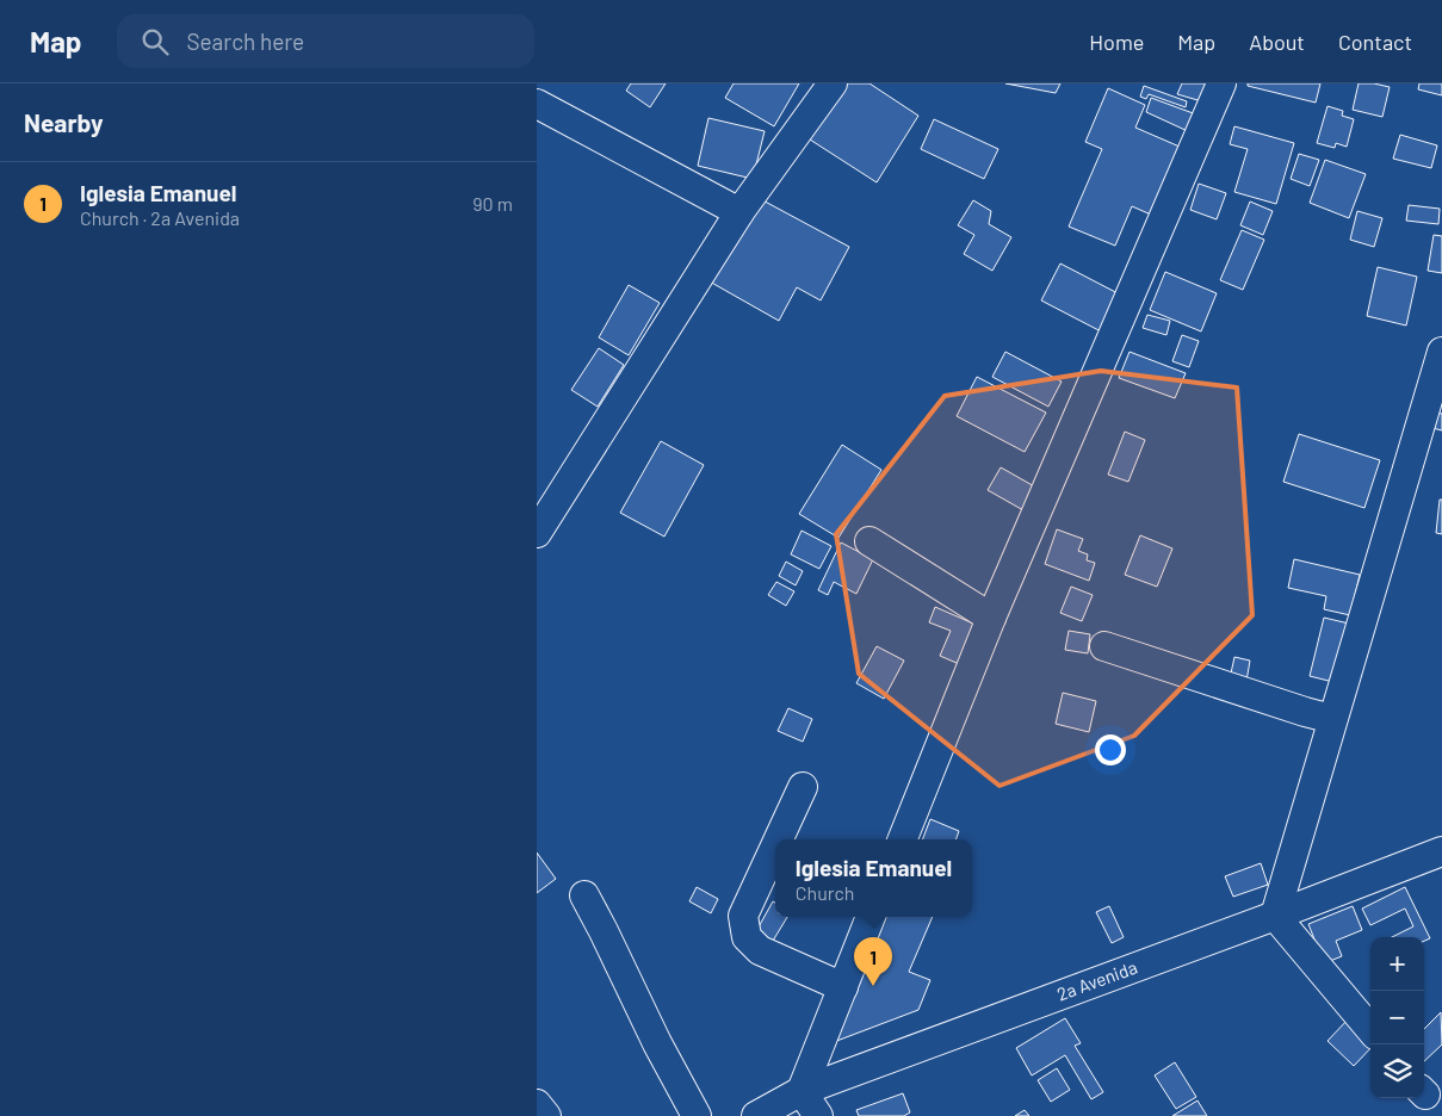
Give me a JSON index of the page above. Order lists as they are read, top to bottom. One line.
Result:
{"streets":{"street":["2a Avenida"]},"page":{"header":"Map","search":"Search here","nav":["Home","Map","About","Contact"],"heading":"Nearby","list":[{"mark":"1","name":"Iglesia Emanuel","note":"Church · 2a Avenida","value":"90 m"}],"popup":["Iglesia Emanuel","Church"],"map_buttons":["+","−"],"pins":"1"}}
